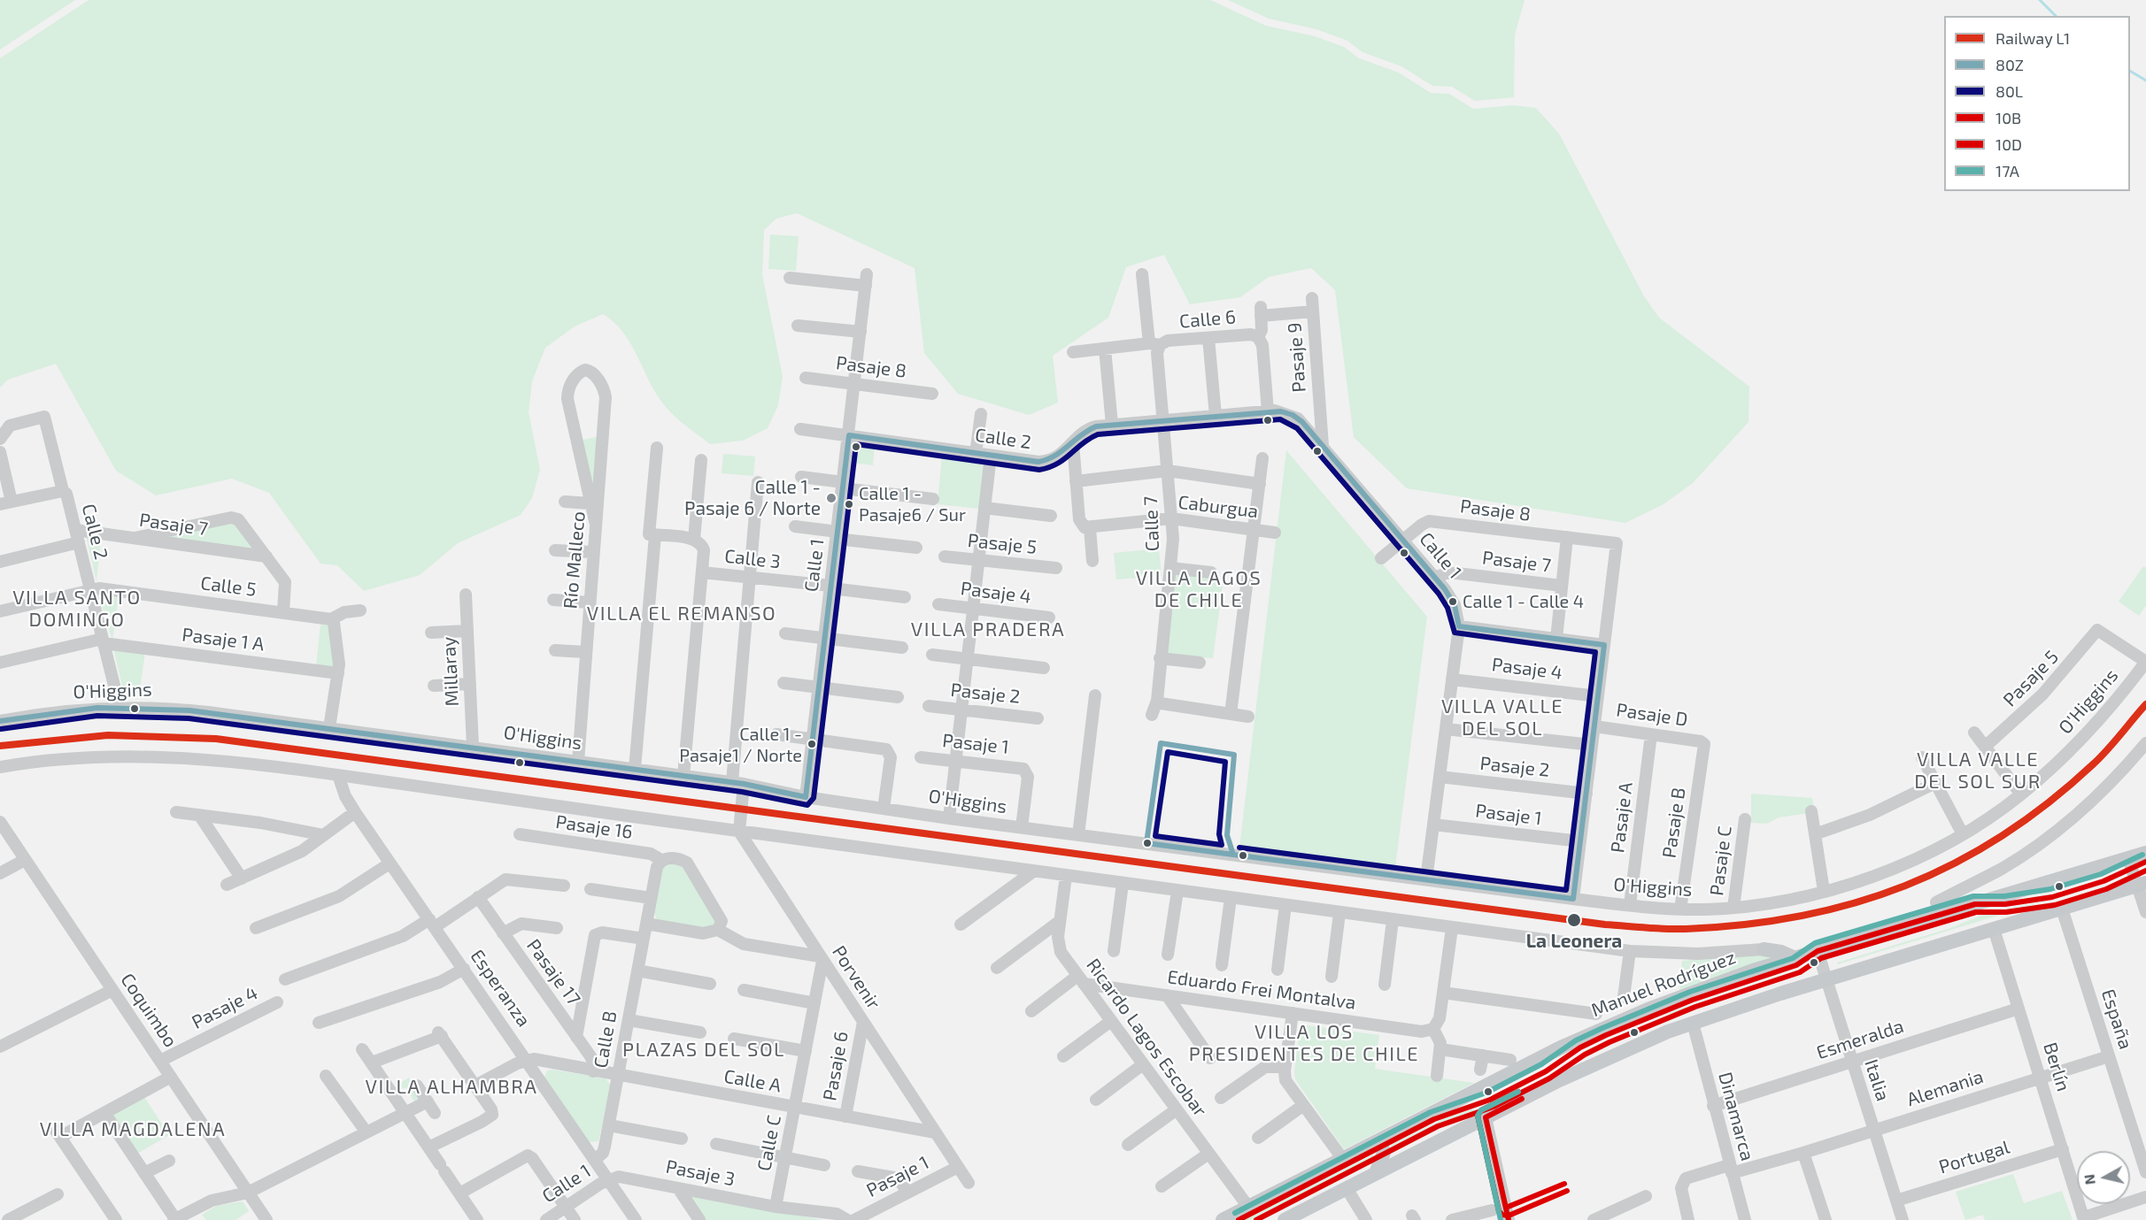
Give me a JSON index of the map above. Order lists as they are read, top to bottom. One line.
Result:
{"streets":{"main road":["Manuel Rodríguez"],"street":["Calle 6","Pasaje 9","Pasaje 8","Calle 2","Caburgua","Calle 7","Pasaje 7","Pasaje 5","Calle 1","Calle 3","Río Malleco","Calle 5","Pasaje 4","Pasaje 1 A","Millaray","O'Higgins","Pasaje 2","Pasaje D","Pasaje 1","Pasaje A","Pasaje B","Pasaje 16","Pasaje C","Pasaje 17","Porvenir","Esperanza","Eduardo Frei Montalva","Coquimbo","España","Ricardo Lagos Escobar","Calle B","Esmeralda","Pasaje 6","Berlín","Italia","Calle A","Alemania","Dinamarca","Calle C","Portugal","Pasaje 3"]},"crossings":[["Calle 6","Calle 7"],["Pasaje 9","Calle 1"],["Pasaje 8","Calle 1"],["Calle 2","Calle 7"],["Calle 2","Pasaje 7"],["Calle 2","Calle 1"],["Calle 2","Calle 5"],["Calle 2","Pasaje 1 A"],["Calle 2","O'Higgins"],["Caburgua","Calle 7"],["Pasaje 7","Calle 1"],["Pasaje 5","O'Higgins"],["Calle 1","Calle 3"],["Calle 1","Pasaje 4"],["Calle 1","O'Higgins"],["Calle 1","Pasaje 2"],["Calle 1","Pasaje 1"],["Calle 1","Esperanza"],["Calle 1","Pasaje 3"],["Río Malleco","O'Higgins"],["Pasaje 4","Coquimbo"],["Millaray","O'Higgins"],["O'Higgins","Pasaje 1"],["O'Higgins","Pasaje A"],["O'Higgins","Pasaje B"],["O'Higgins","Pasaje C"],["Pasaje D","Pasaje A"],["Pasaje D","Pasaje B"],["Pasaje 1","Porvenir"],["Pasaje 16","Calle B"],["Pasaje 17","Calle A"],["Porvenir","Pasaje 6"],["Porvenir","Calle A"],["Porvenir","Calle C"],["Manuel Rodríguez","Ricardo Lagos Escobar"],["Manuel Rodríguez","Italia"],["Esperanza","Calle B"],["Esperanza","Calle A"],["Esperanza","Pasaje 3"],["Eduardo Frei Montalva","Ricardo Lagos Escobar"],["España","Alemania"],["Calle B","Calle A"],["Esmeralda","Berlín"],["Esmeralda","Italia"],["Esmeralda","Dinamarca"],["Pasaje 6","Calle A"],["Berlín","Alemania"],["Berlín","Portugal"],["Italia","Alemania"],["Italia","Portugal"],["Calle A","Calle C"],["Alemania","Dinamarca"],["Calle C","Pasaje 3"]],"districts":["VILLA LAGOS DE CHILE","VILLA SANTO DOMINGO","VILLA EL REMANSO","VILLA PRADERA","VILLA VALLE DEL SOL","VILLA VALLE DEL SOL SUR","VILLA LOS PRESIDENTES DE CHILE","PLAZAS DEL SOL","VILLA ALHAMBRA","VILLA MAGDALENA"],"places":["Calle 1 - Pasaje 6 / Norte","Calle 1 - Pasaje6 / Sur","Calle 1 - Calle 4","Calle 1 - Pasaje1 / Norte","La Leonera"],"lines":["transit line 80Z","transit line 80L","rail line L1","transit line 17A","transit line 10B","transit line 10D"],"legend":["Railway L1","80Z","80L","10B","10D","17A"],"north":"left"}
